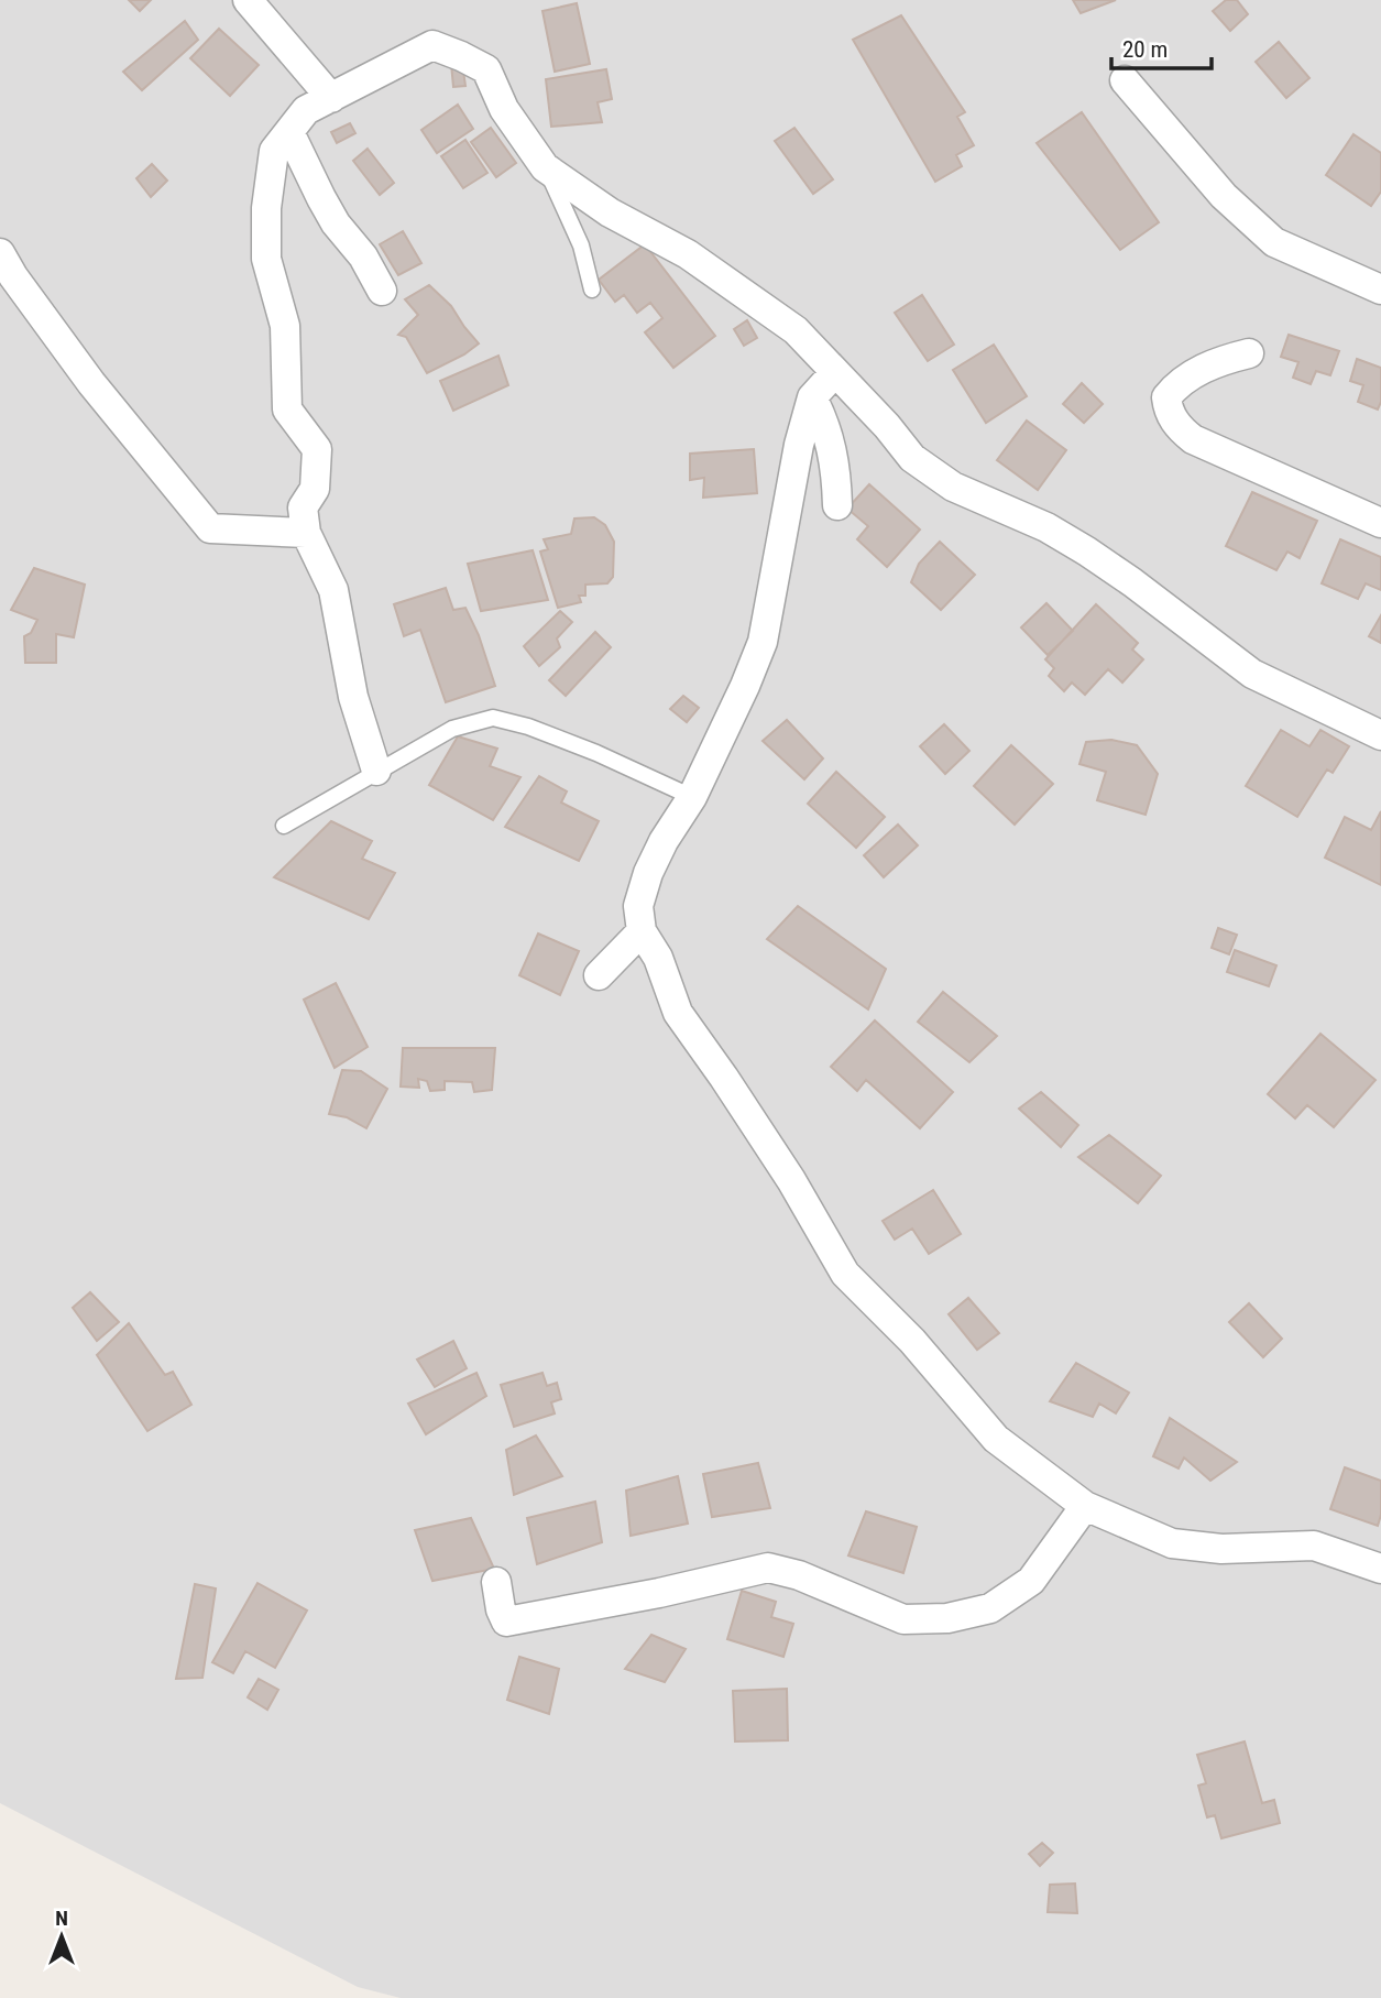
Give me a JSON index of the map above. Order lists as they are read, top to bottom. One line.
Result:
{"scale_bar":"20 m","north":"top"}
